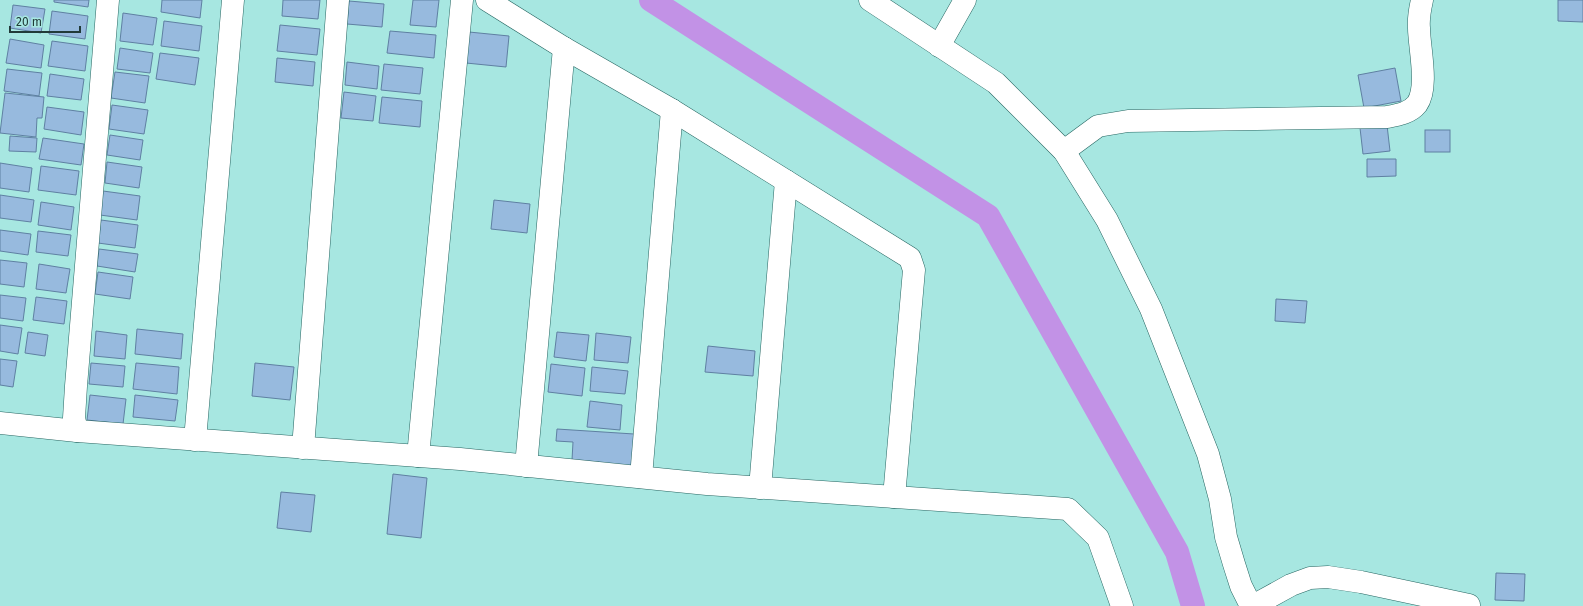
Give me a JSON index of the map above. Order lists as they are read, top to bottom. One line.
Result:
{"scale_bar":"20 m"}
